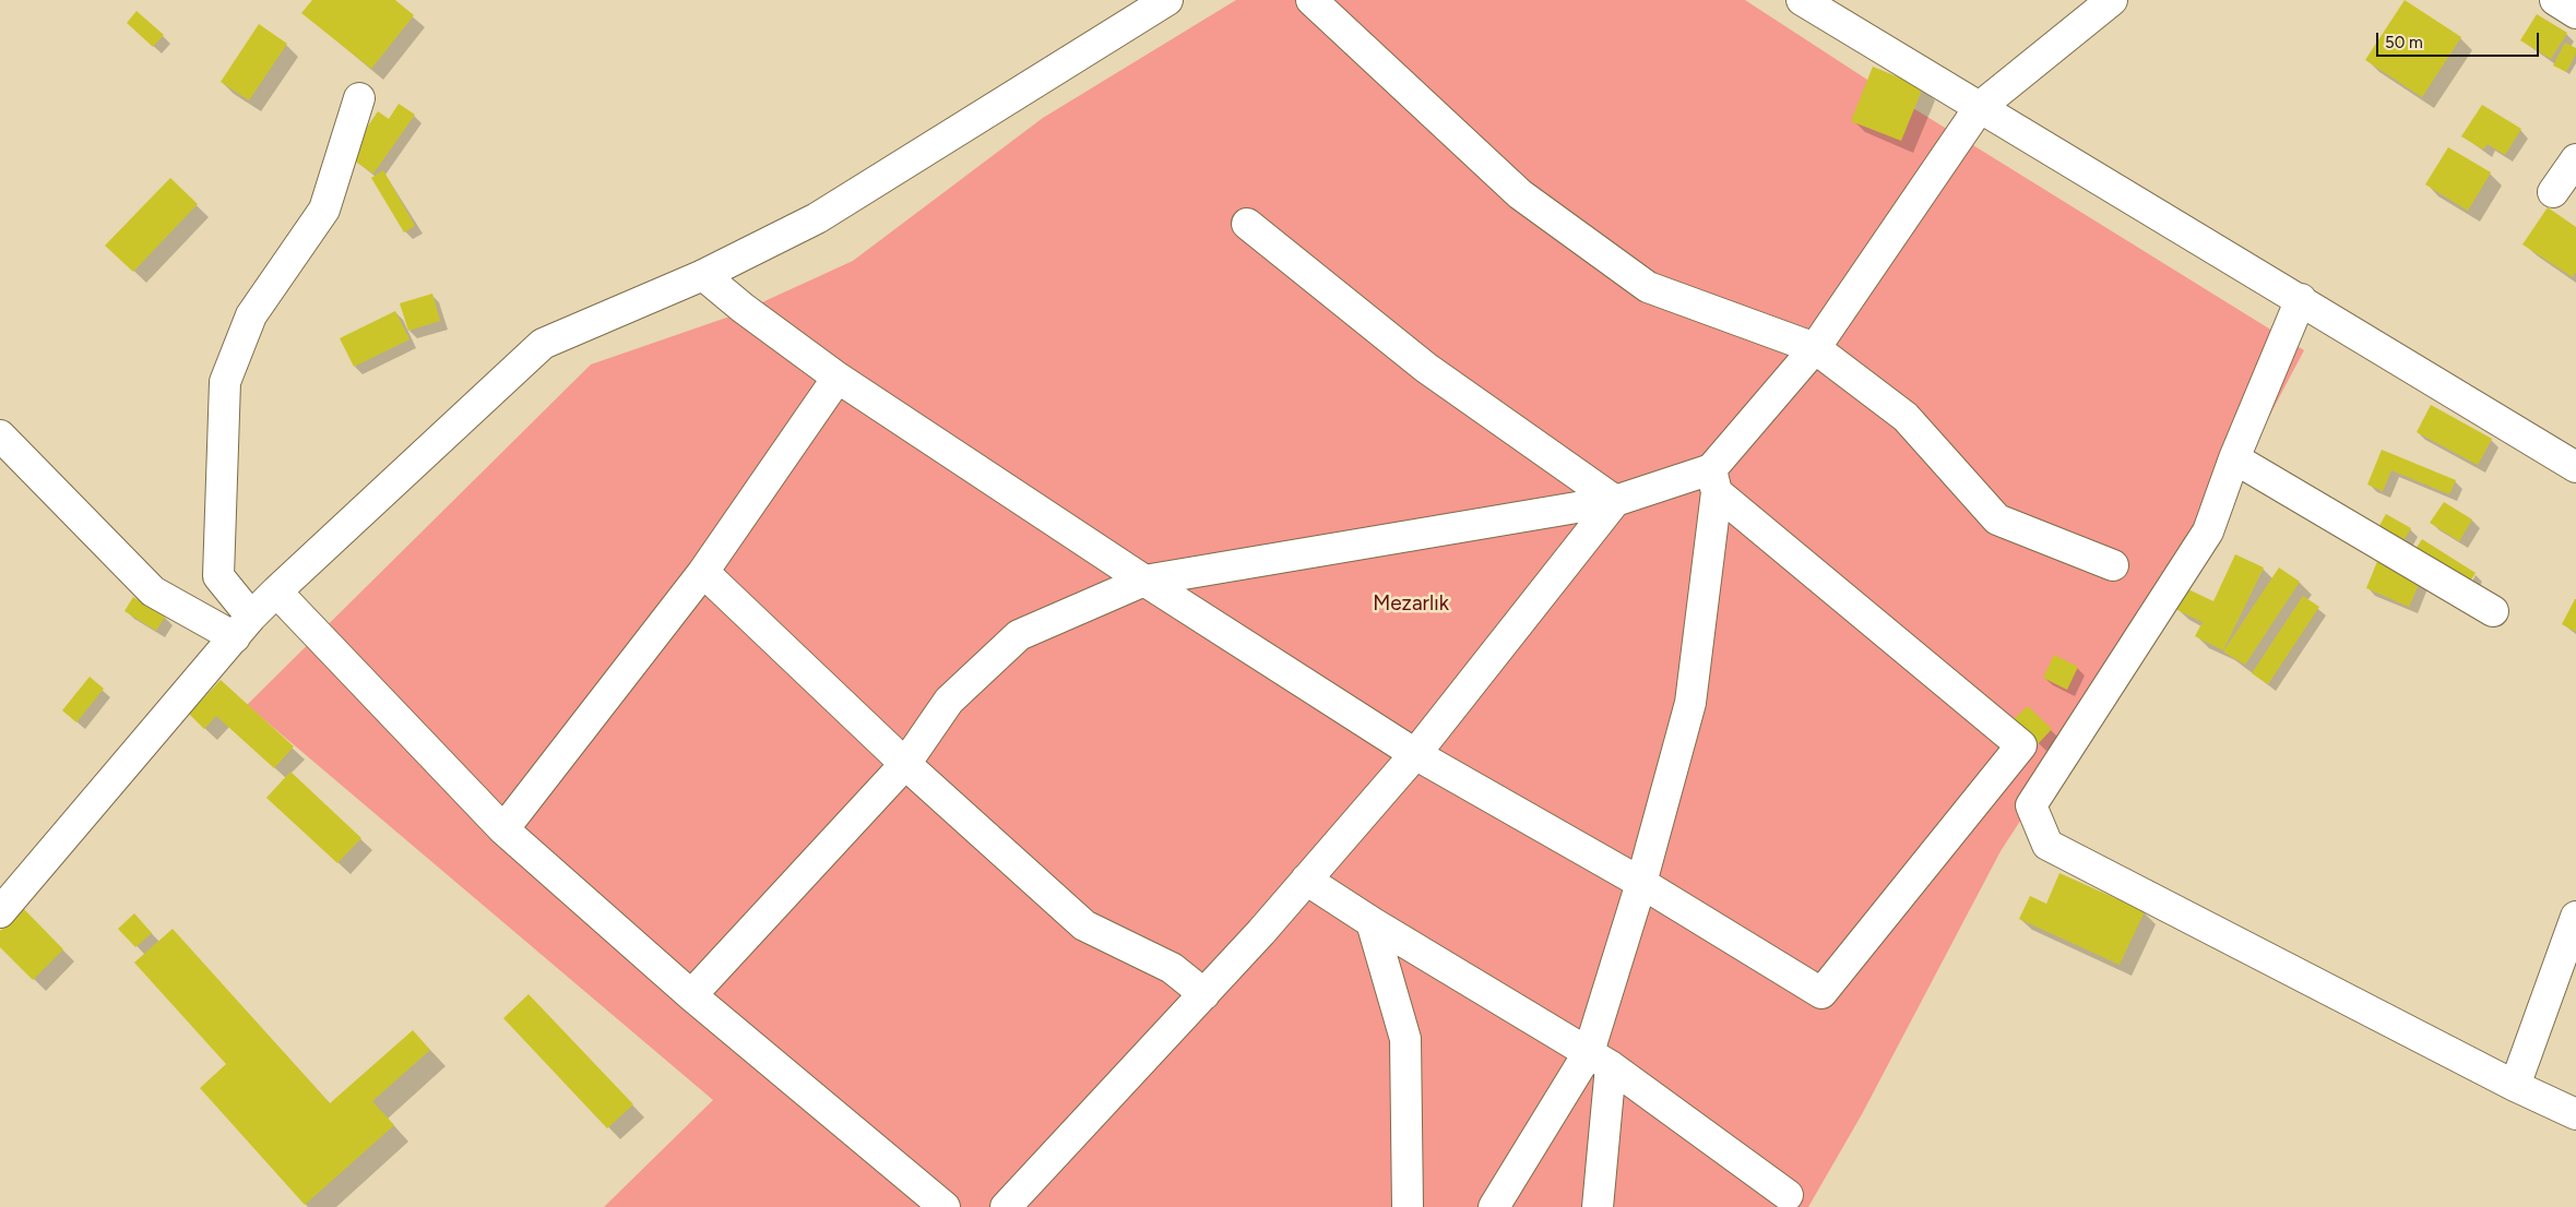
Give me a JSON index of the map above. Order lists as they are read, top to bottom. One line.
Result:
{"parks":["Mezarlık"],"scale_bar":"50 m"}
